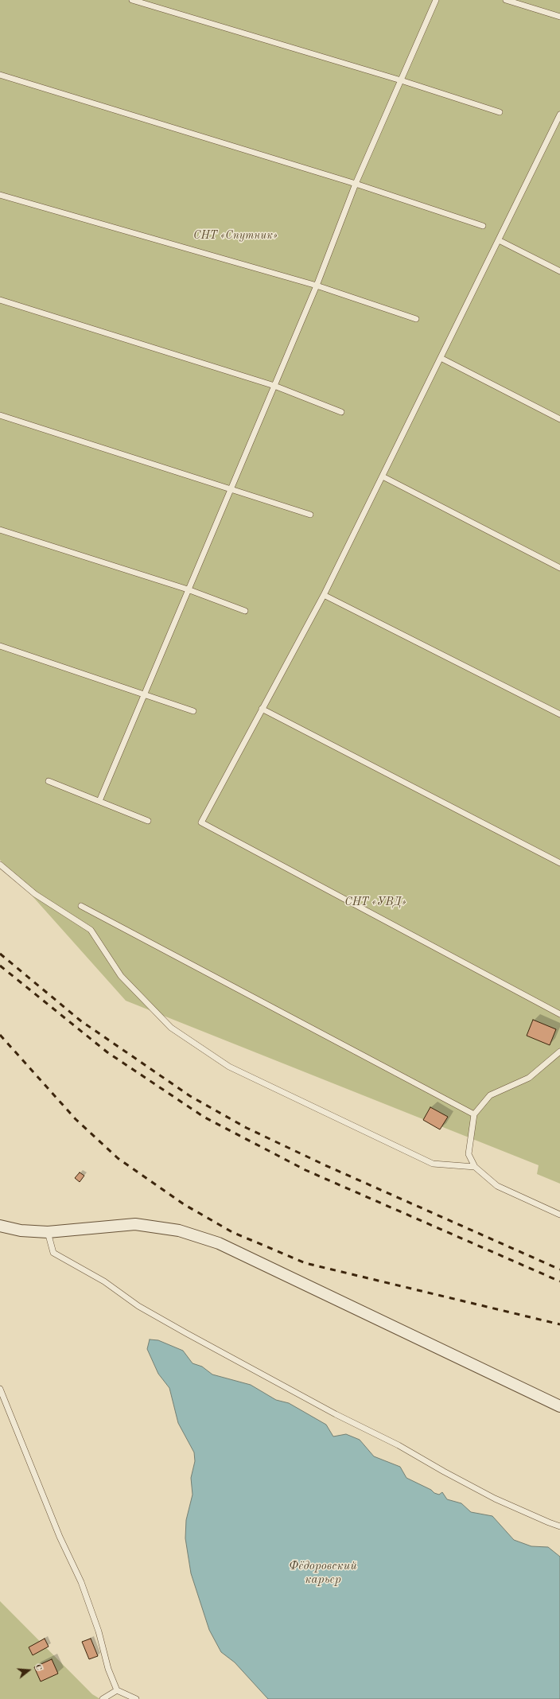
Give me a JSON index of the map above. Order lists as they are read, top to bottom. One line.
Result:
{"water":["Фёдоровский карьер"],"parks":["СНТ «Спутник»","СНТ «УВД»"],"north":"right"}
